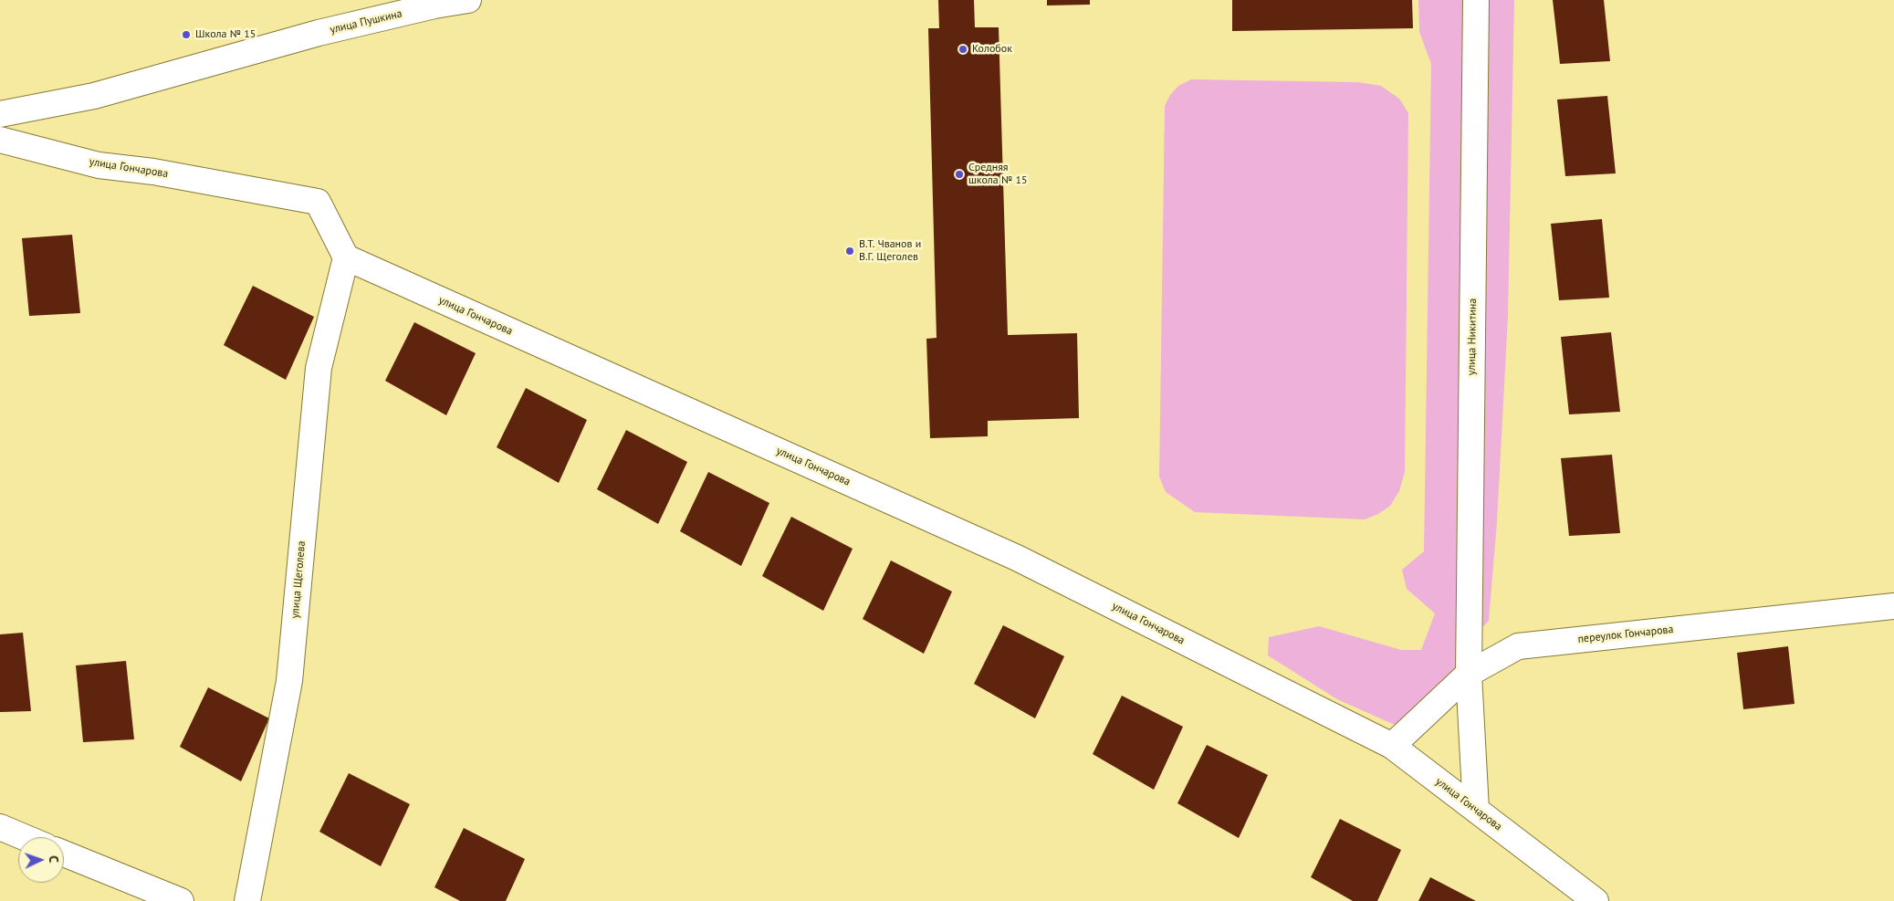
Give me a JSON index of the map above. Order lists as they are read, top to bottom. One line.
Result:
{"streets":{"street":["улица Пушкина","улица Гончарова","улица Никитина","улица Щеголева","переулок Гончарова"]},"crossings":[["улица Гончарова","улица Никитина"],["улица Гончарова","улица Щеголева"],["улица Гончарова","переулок Гончарова"],["улица Никитина","переулок Гончарова"]],"places":["Школа № 15","Колобок","Средняя школа № 15","В.Т. Чванов и В.Г. Щеголев"],"north":"right"}
